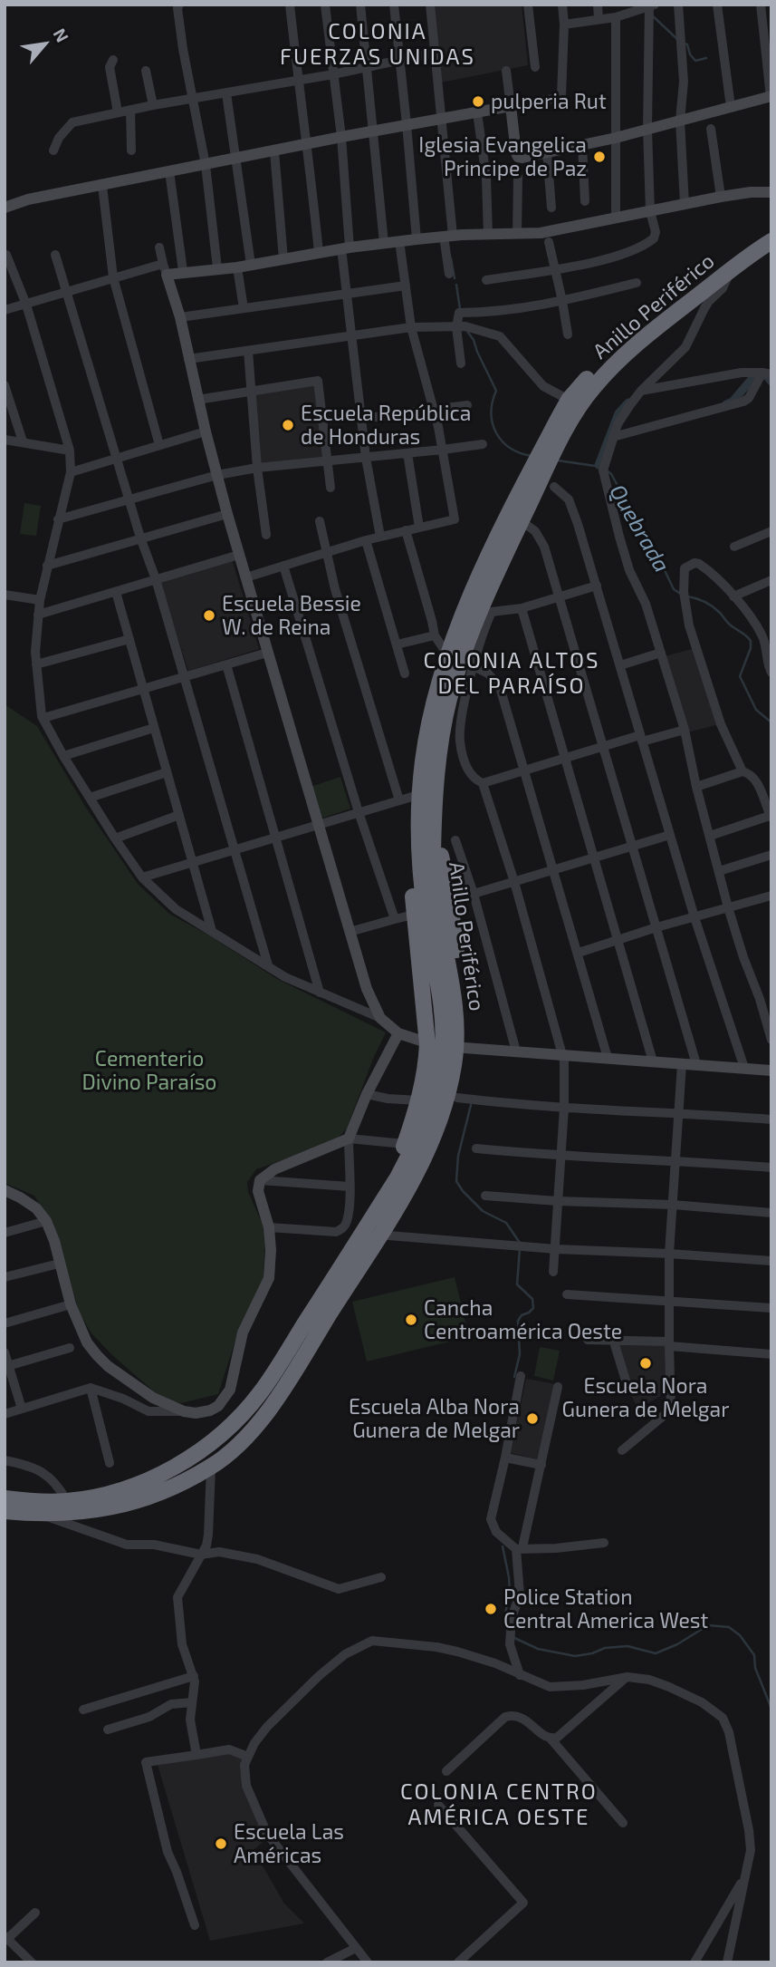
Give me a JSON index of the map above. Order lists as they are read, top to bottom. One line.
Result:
{"streets":{"highway":["Anillo Periférico"]},"districts":["COLONIA FUERZAS UNIDAS","COLONIA ALTOS DEL PARAÍSO","COLONIA CENTRO AMÉRICA OESTE"],"water":["Quebrada"],"parks":["Cementerio Divino Paraíso"],"places":["pulperia Rut","Iglesia Evangelica Principe de Paz","Escuela República de Honduras","Escuela Bessie W. de Reina","Cancha Centroamérica Oeste","Escuela Nora Gunera de Melgar","Escuela Alba Nora Gunera de Melgar","Police Station Central America West","Escuela Las Américas"],"north":"top right"}
